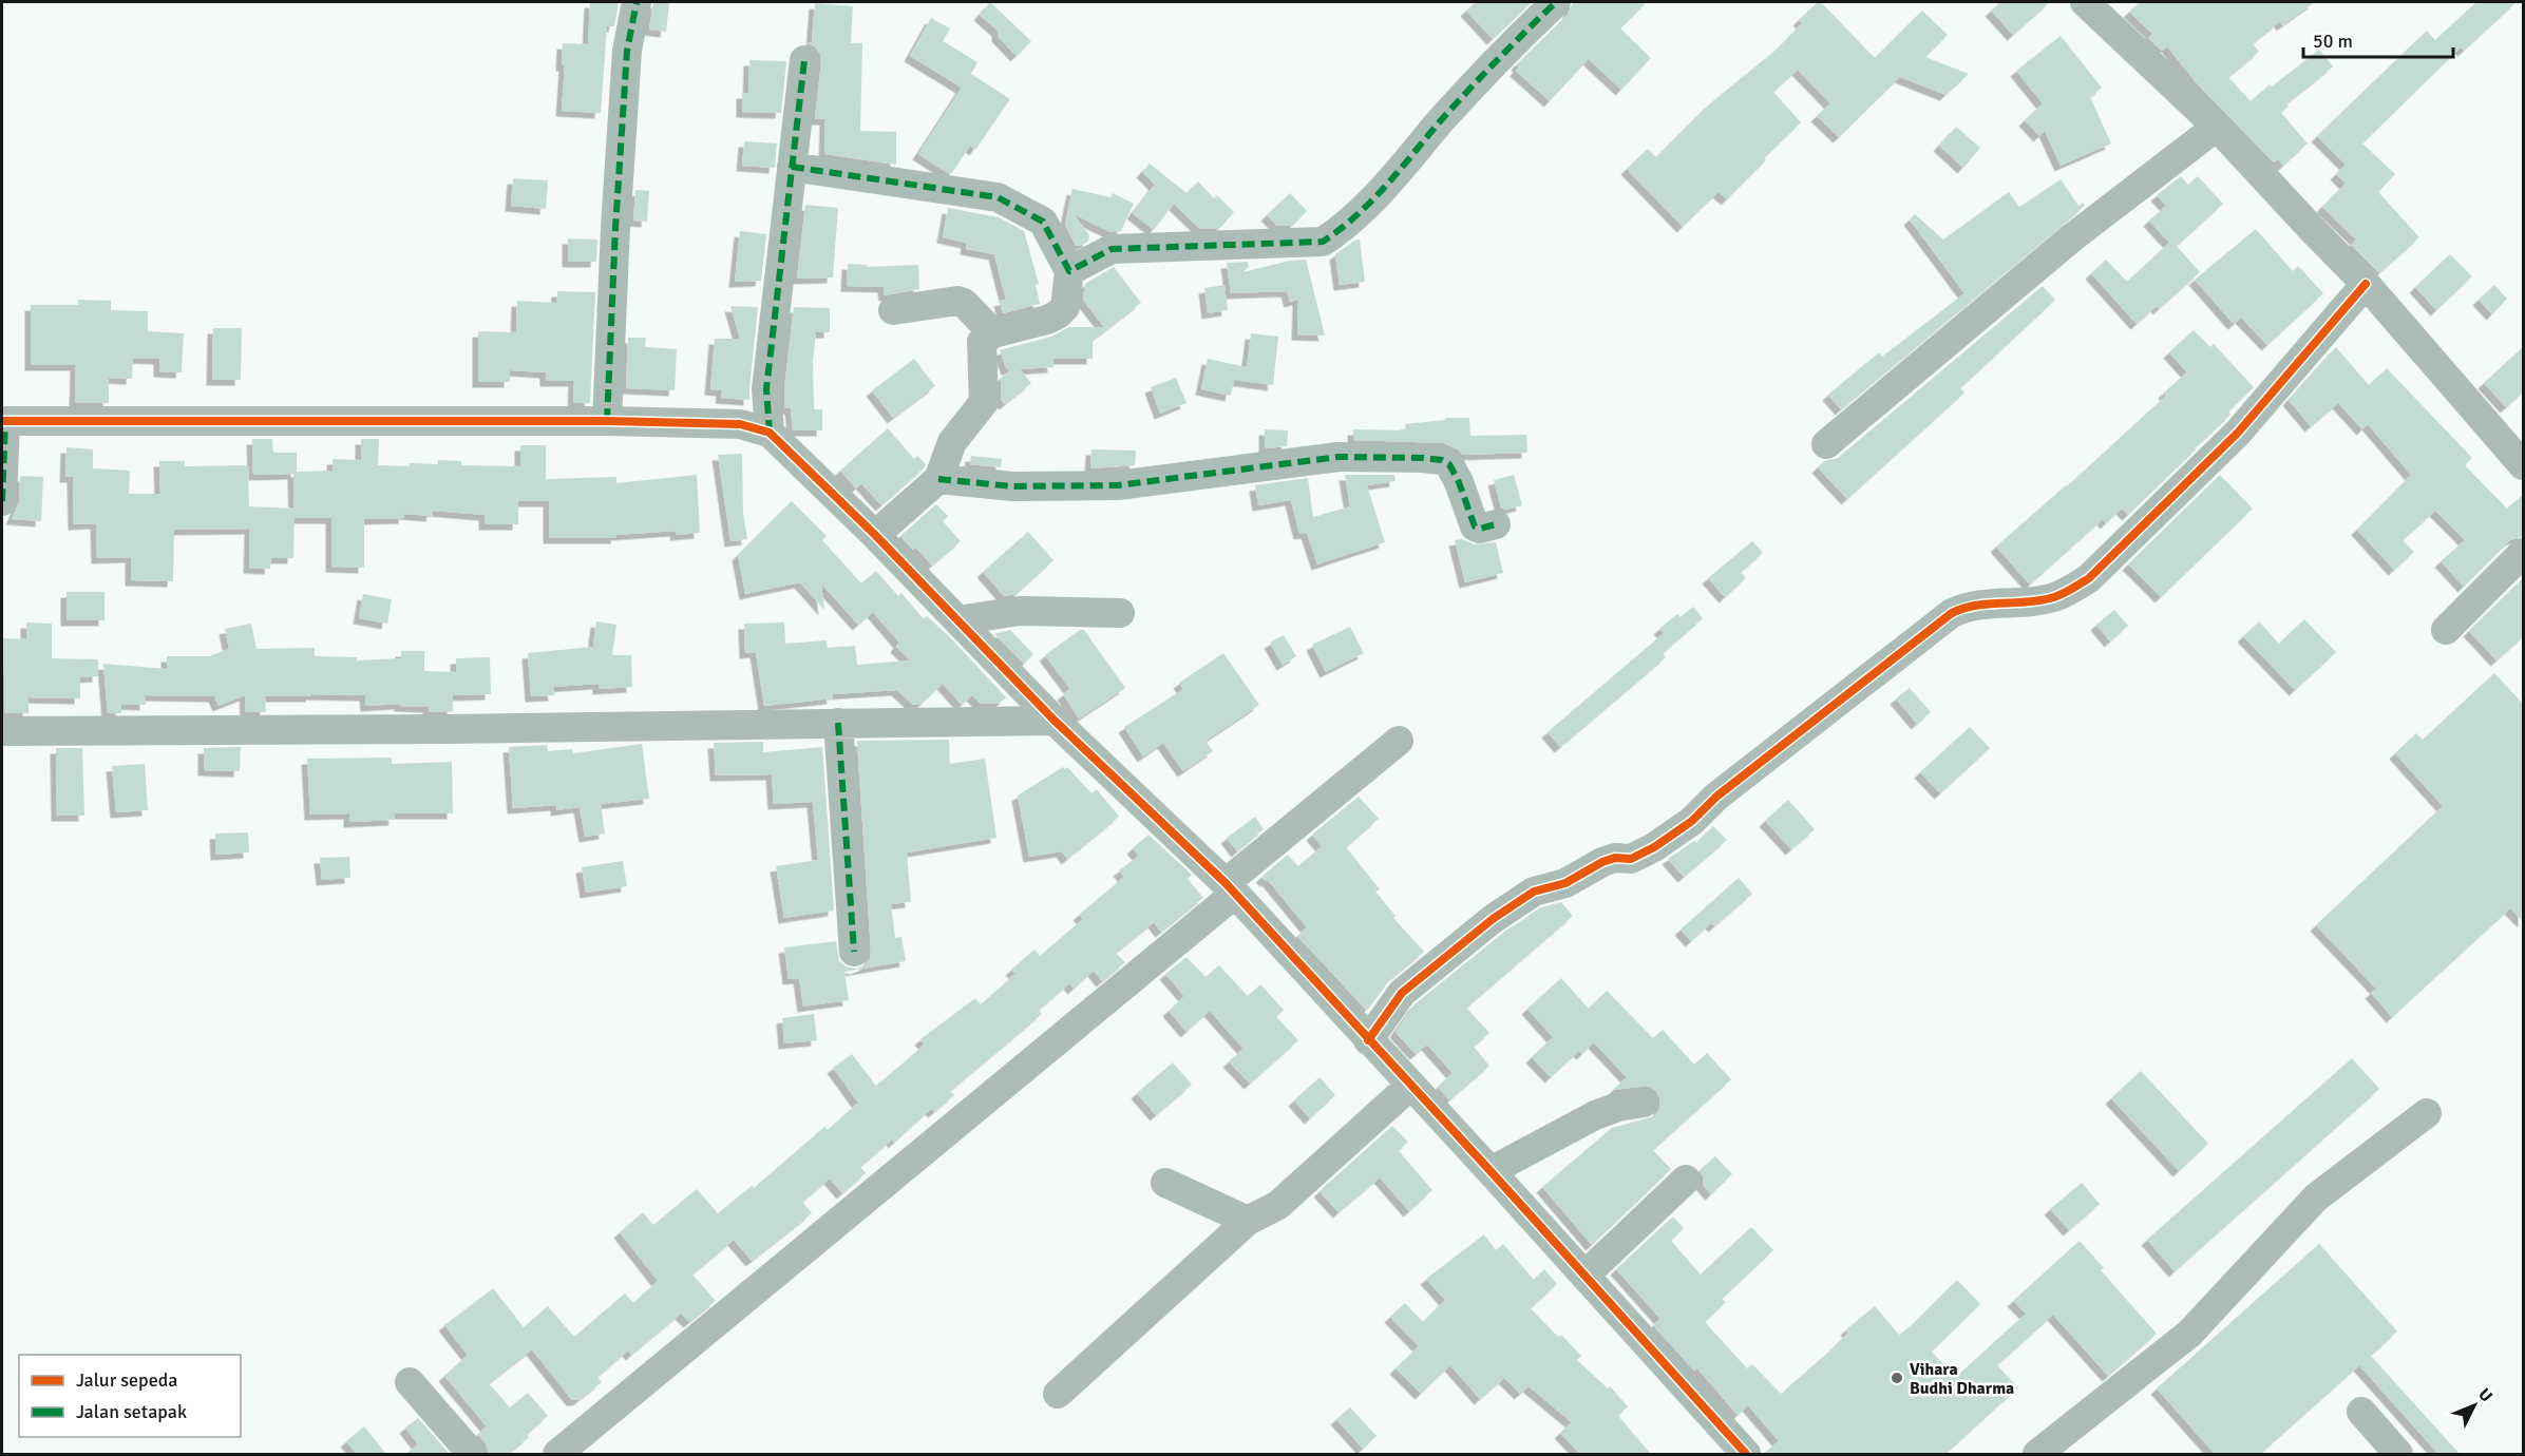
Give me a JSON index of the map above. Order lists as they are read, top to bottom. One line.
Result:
{"places":["Vihara Budhi Dharma"],"legend":["Jalur sepeda","Jalan setapak"],"scale_bar":"50 m","north":"top right"}
